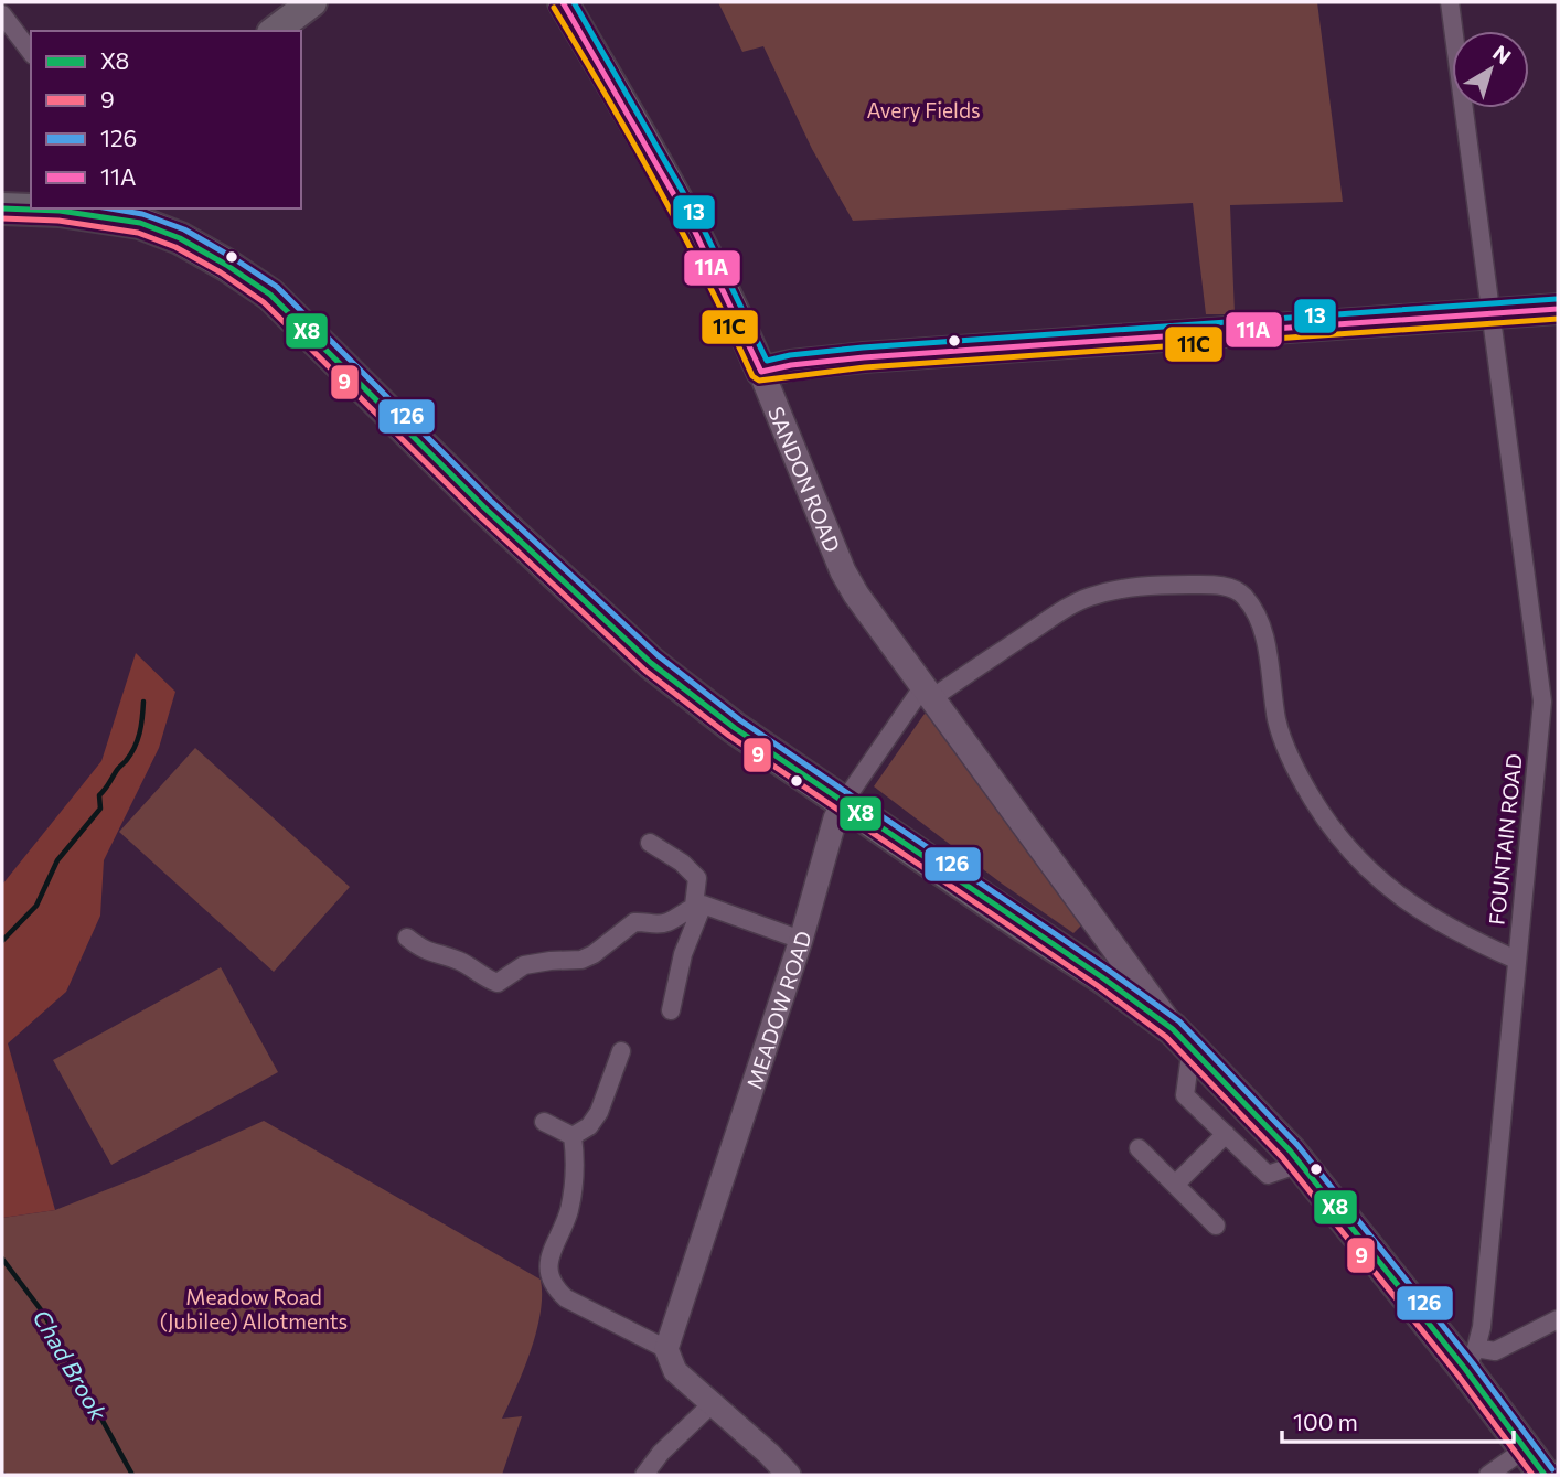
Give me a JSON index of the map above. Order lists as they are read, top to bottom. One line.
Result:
{"streets":{"main road":["SANDON ROAD"],"street":["FOUNTAIN ROAD","MEADOW ROAD"]},"crossings":[["SANDON ROAD","MEADOW ROAD"]],"water":["Chad Brook"],"parks":["Avery Fields","Meadow Road (Jubilee) Allotments"],"lines":["transit line 11A","transit line 13","transit line 11C","transit line X8","transit line 126","transit line 9"],"legend":["X8","9","126","11A"],"scale_bar":"100 m","north":"top right"}
